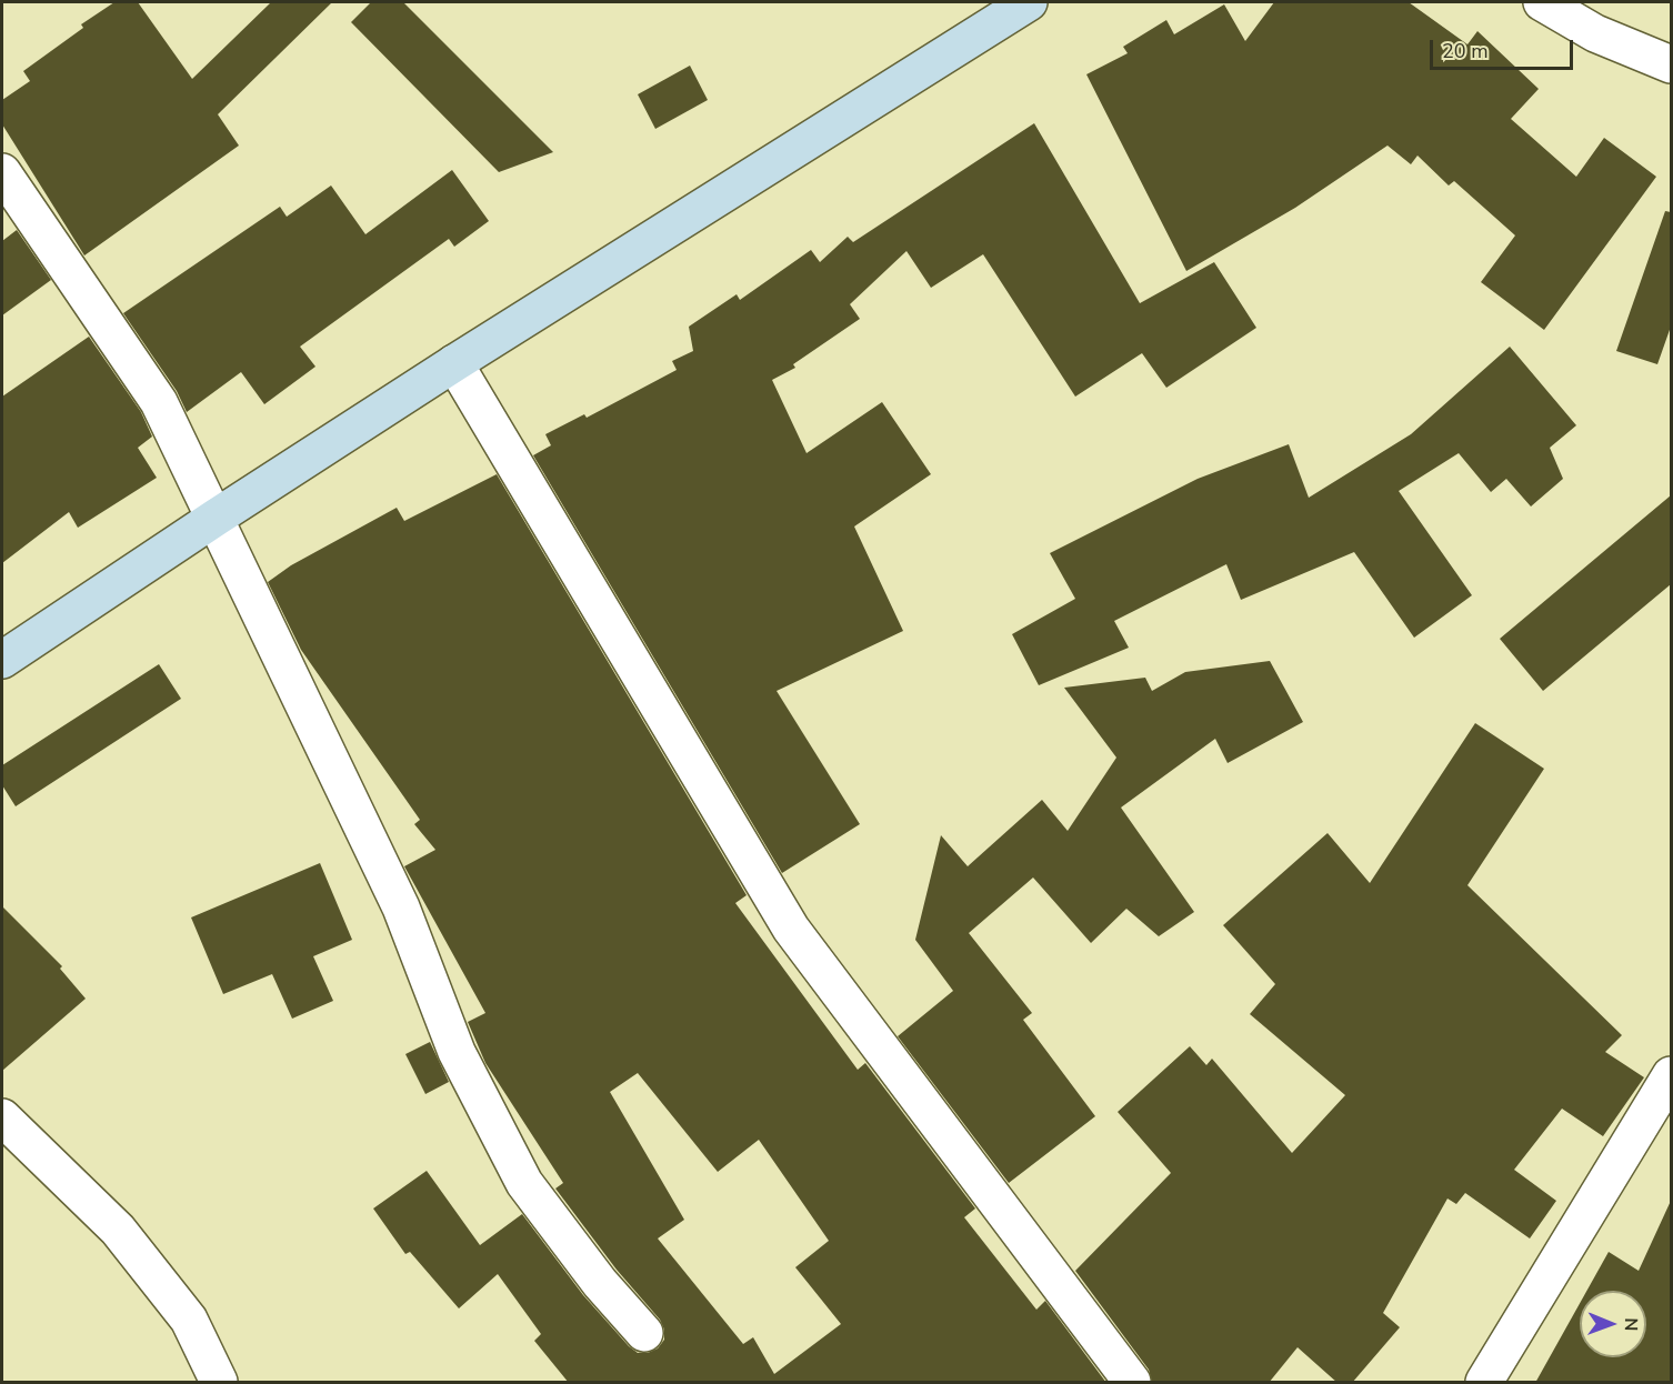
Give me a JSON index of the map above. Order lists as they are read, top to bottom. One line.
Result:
{"scale_bar":"20 m","north":"right"}
